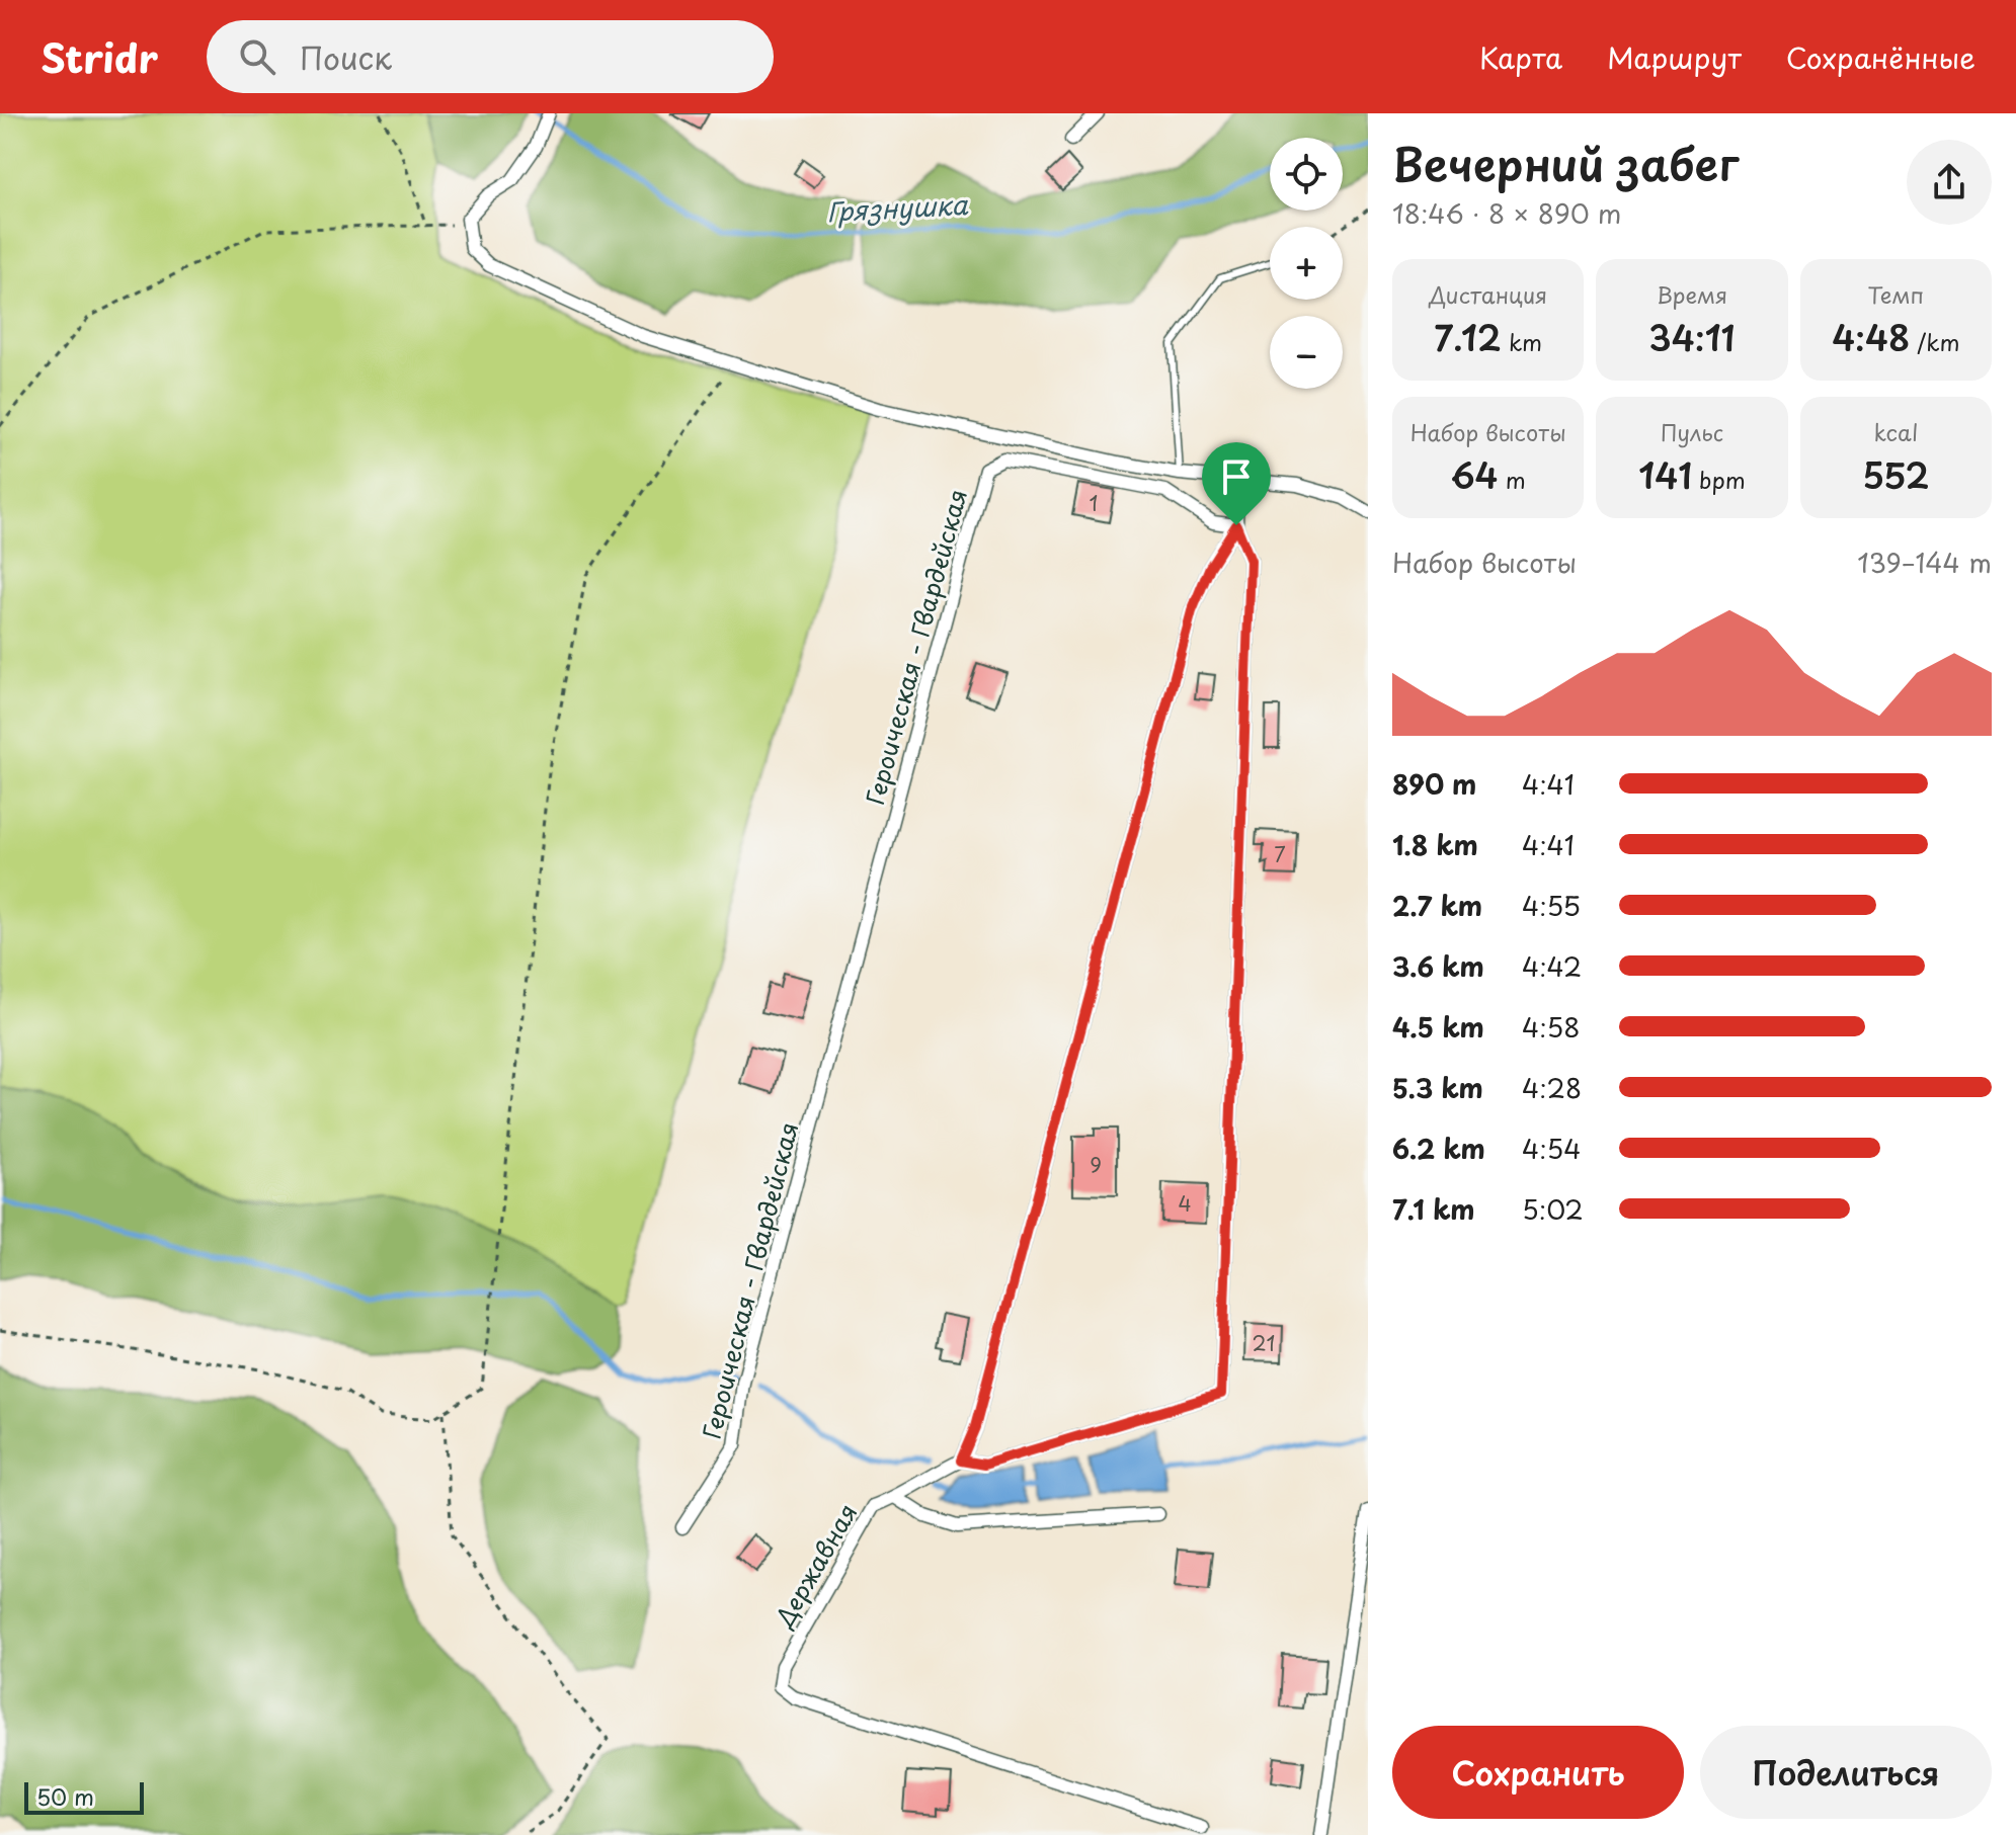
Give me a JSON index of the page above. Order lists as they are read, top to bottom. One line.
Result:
{"streets":{"street":["Героическая - Гвардейская","Державная"]},"water":["Грязнушка"],"house_numbers":["1","7","9","4","21"],"scale_bar":"50 m","page":{"header":"Stridr","search":"Поиск","nav":["Карта","Маршрут","Сохранённые"],"heading":["Вечерний забег","18:46 · 8 × 890 m"],"map_buttons":["+","−"],"stats":[["Дистанция","7.12 km"],["Время","34:11"],["Темп","4:48 /km"],["Набор высоты","64 m"],["Пульс","141 bpm"],["kcal","552"]],"chart":["Набор высоты","139–144 m"],"list":[{"name":"890 m","note":"4:41"},{"name":"1.8 km","note":"4:41"},{"name":"2.7 km","note":"4:55"},{"name":"3.6 km","note":"4:42"},{"name":"4.5 km","note":"4:58"},{"name":"5.3 km","note":"4:28"},{"name":"6.2 km","note":"4:54"},{"name":"7.1 km","note":"5:02"}],"buttons":["Сохранить","Поделиться"],"scale":"50 m"}}
